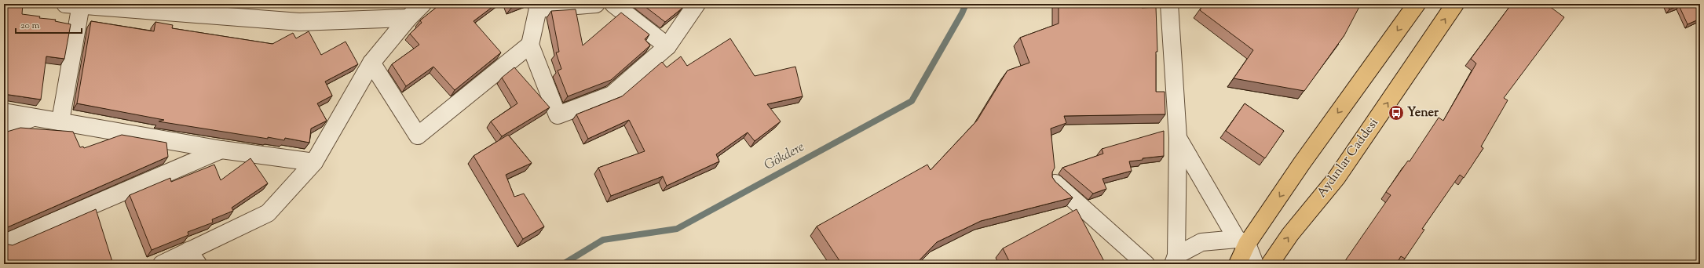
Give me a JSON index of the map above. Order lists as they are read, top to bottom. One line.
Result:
{"streets":{"main road":["Aydınlar Caddesi"]},"water":["Gökdere"],"places":{"bus stop":["Yener"]},"scale_bar":"20 m"}
